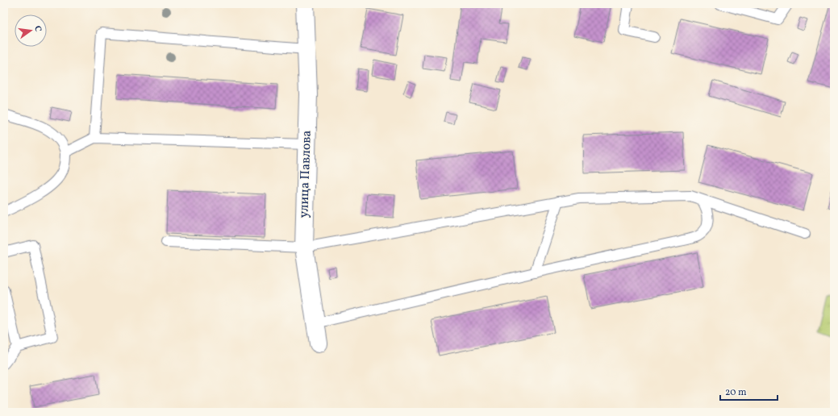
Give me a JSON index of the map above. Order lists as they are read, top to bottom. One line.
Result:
{"streets":{"street":["улица Павлова"]},"scale_bar":"20 m","north":"right"}
